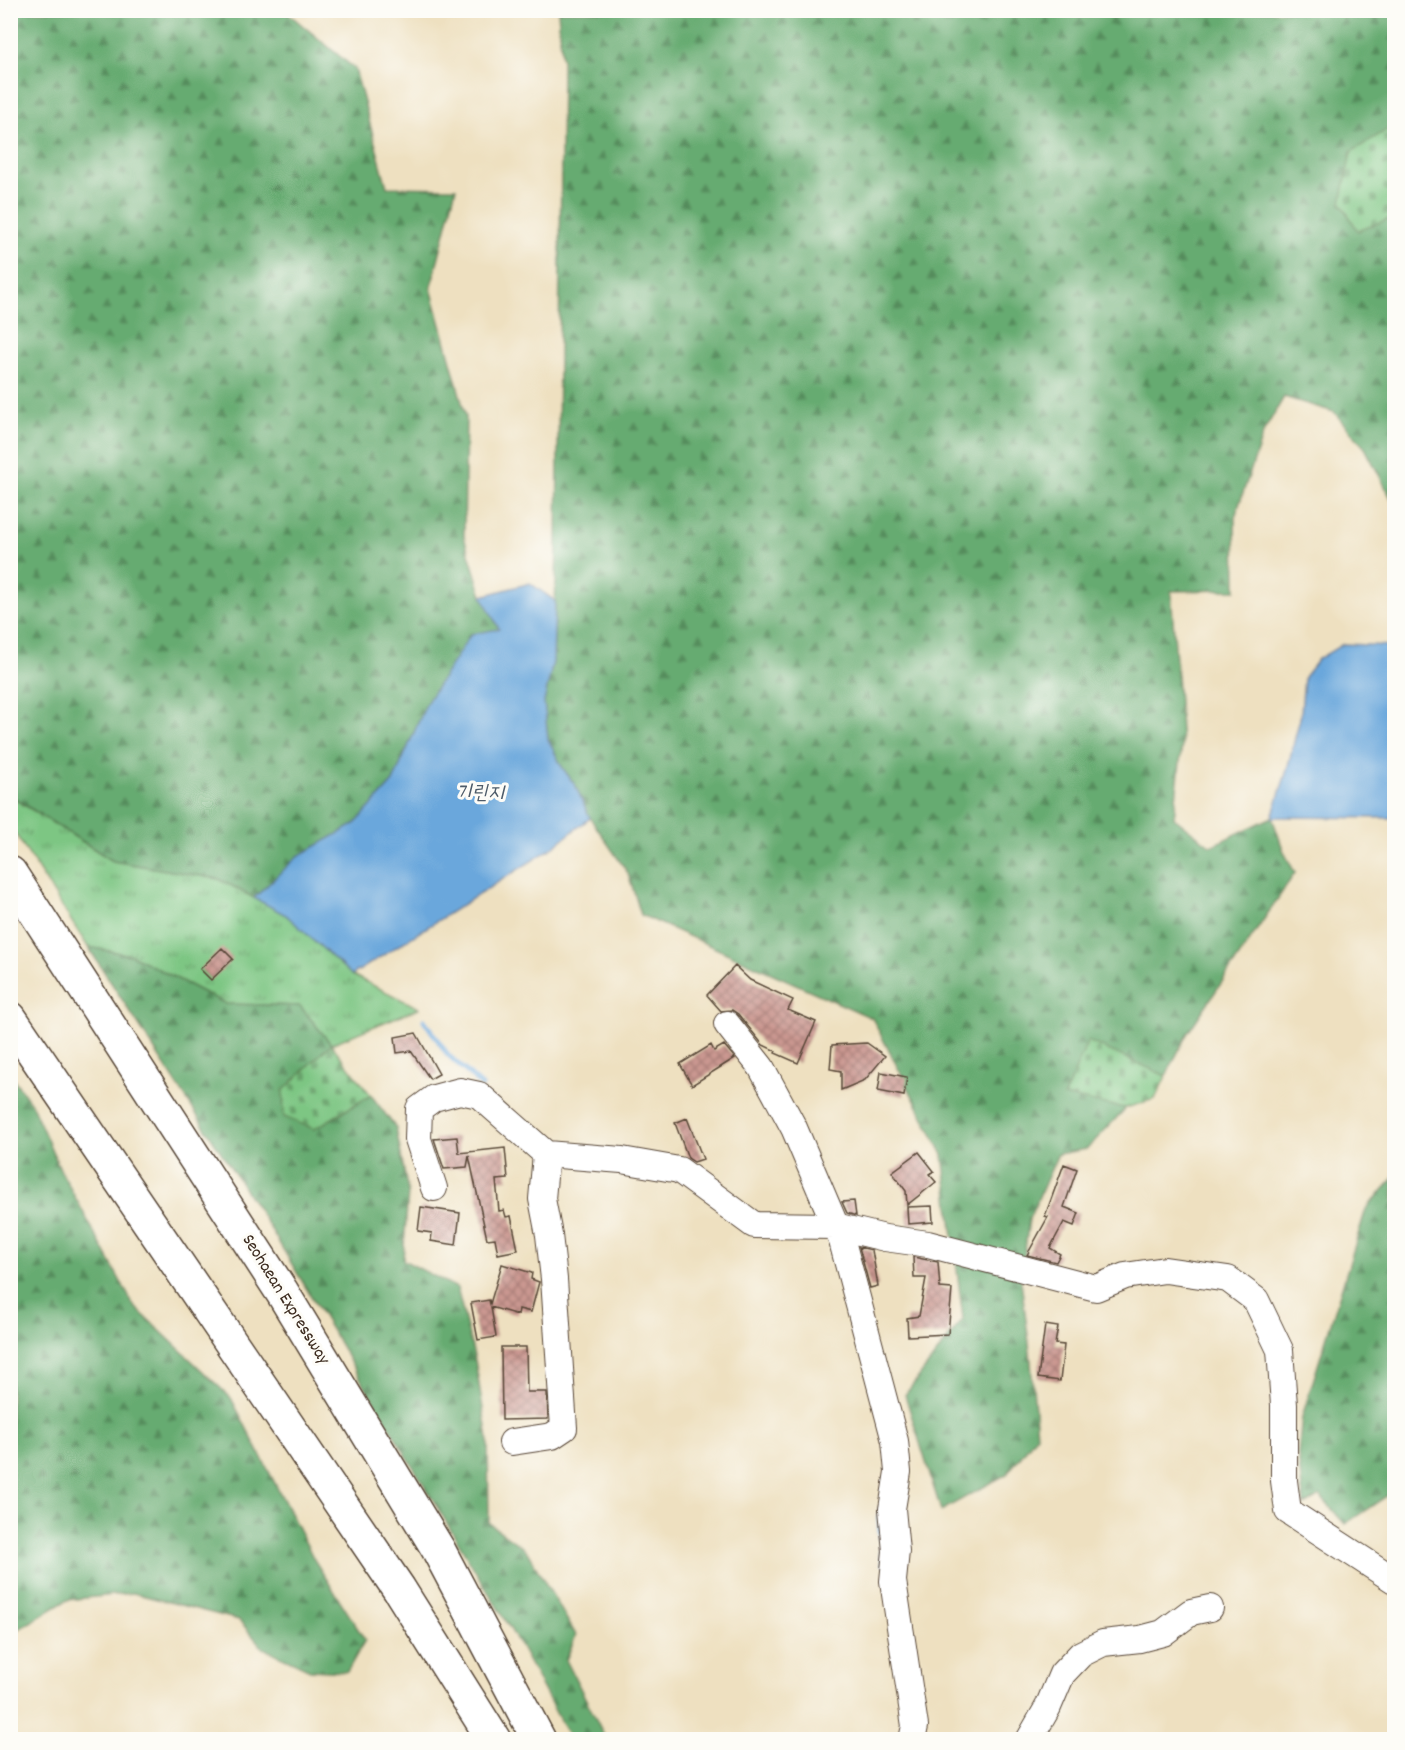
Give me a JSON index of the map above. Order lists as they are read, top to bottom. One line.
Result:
{"streets":{"highway":["Seohaean Expressway"]},"water":["기린지"]}
